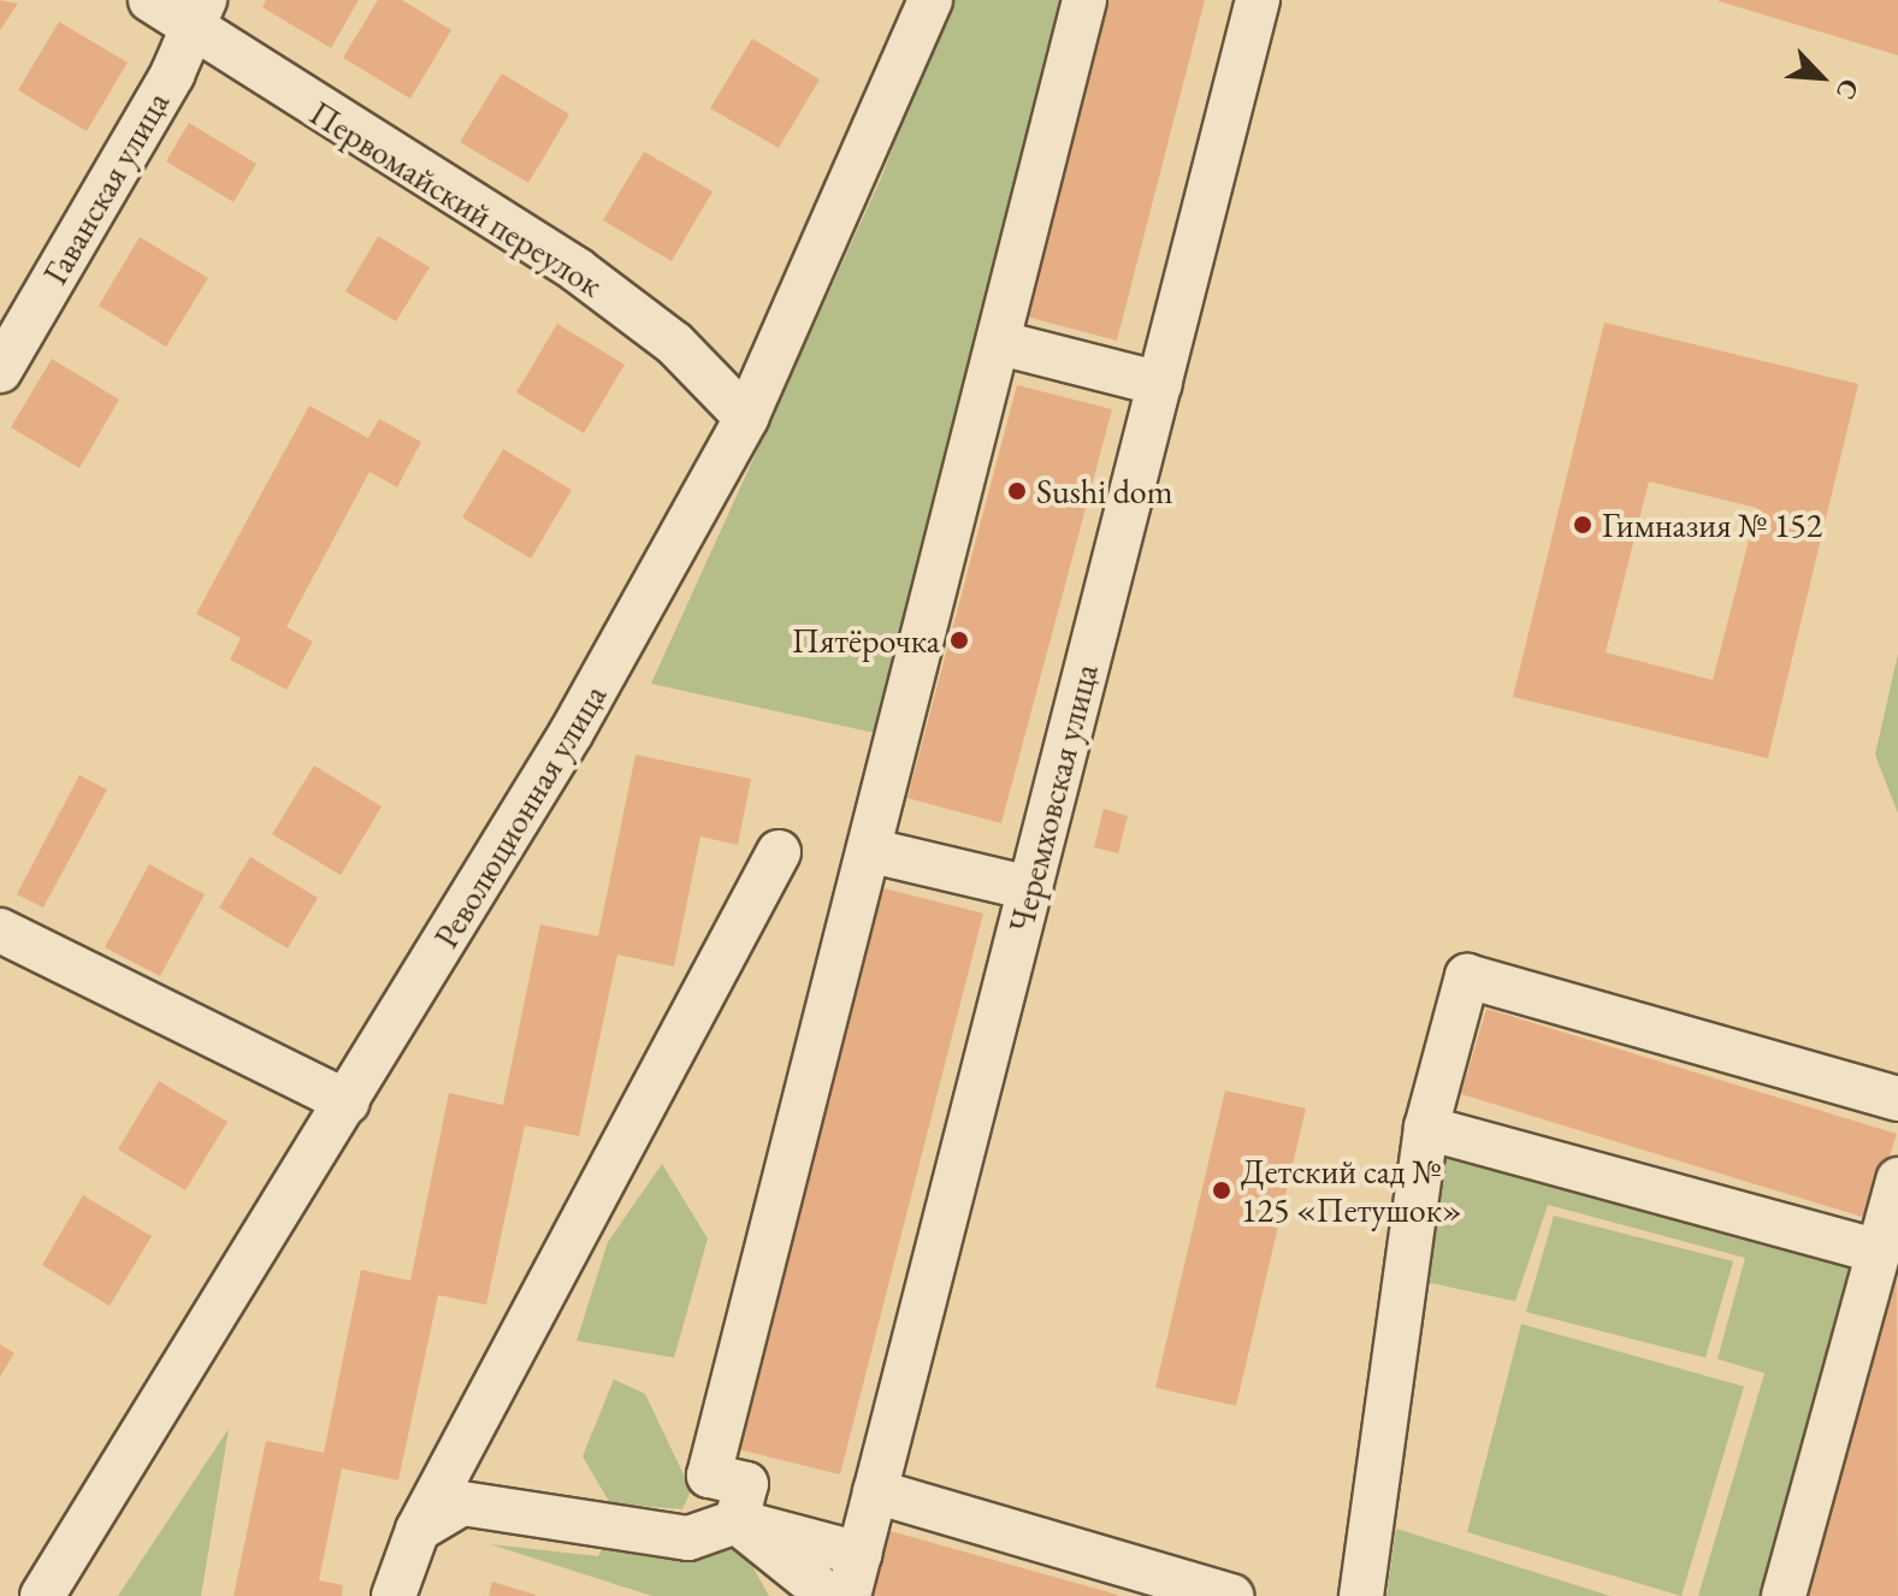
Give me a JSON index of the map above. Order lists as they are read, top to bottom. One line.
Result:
{"streets":{"street":["Гаванская улица","Первомайский переулок","Черемховская улица","Революционная улица"]},"crossings":[["Гаванская улица","Первомайский переулок"],["Первомайский переулок","Революционная улица"]],"places":["Sushi dom","Гимназия № 152","Пятёрочка","Детский сад № 125 «Петушок»"],"north":"bottom right"}
